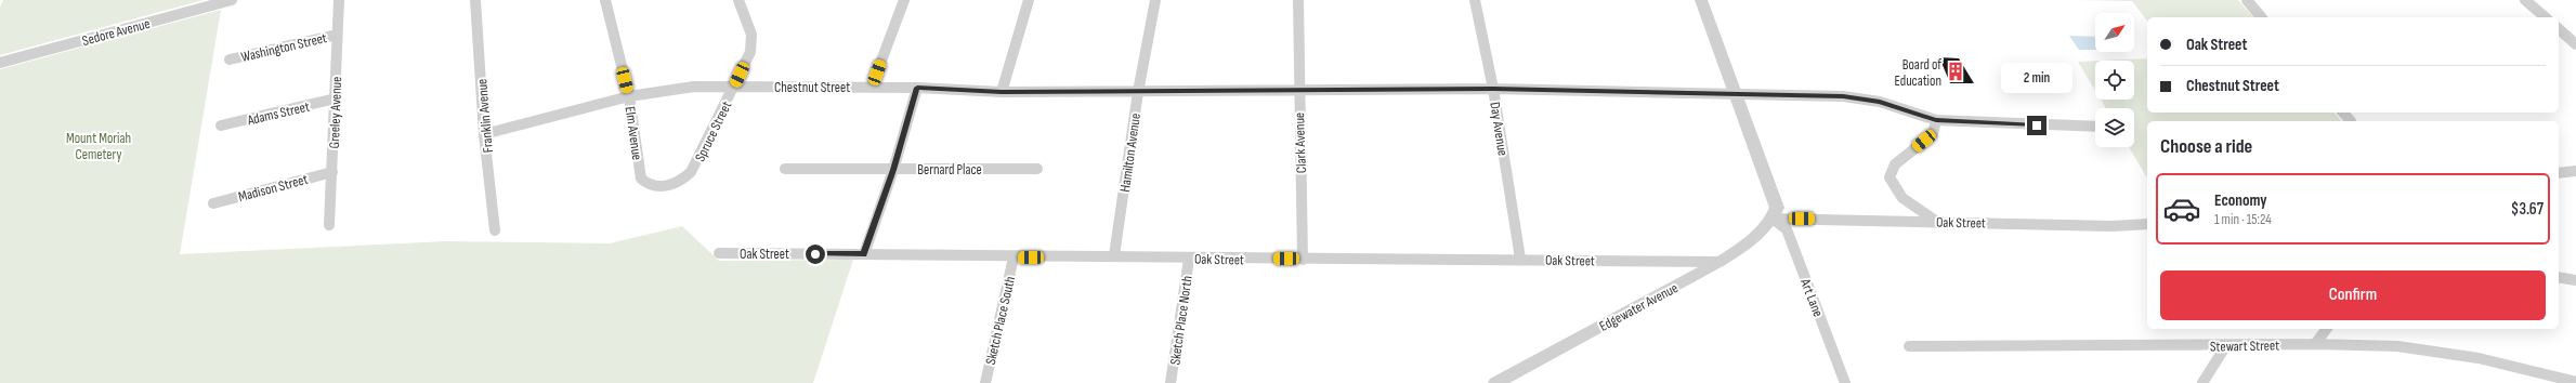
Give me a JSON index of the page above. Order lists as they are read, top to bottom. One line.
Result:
{"streets":{"street":["Sedore Avenue","Washington Street","Chestnut Street","Adams Street","Greeley Avenue","Franklin Avenue","Day Avenue","Spruce Street","Elm Avenue","Clark Avenue","Hamilton Avenue","Bernard Place","Madison Street","Oak Street","Art Lane","Edgewater Avenue","Sketch Place South","Sketch Place North","Stewart Street"]},"crossings":[["Washington Street","Greeley Avenue"],["Chestnut Street","Franklin Avenue"],["Chestnut Street","Day Avenue"],["Chestnut Street","Spruce Street"],["Chestnut Street","Elm Avenue"],["Chestnut Street","Clark Avenue"],["Chestnut Street","Hamilton Avenue"],["Adams Street","Greeley Avenue"],["Greeley Avenue","Madison Street"],["Day Avenue","Oak Street"],["Spruce Street","Elm Avenue"],["Clark Avenue","Oak Street"],["Hamilton Avenue","Oak Street"],["Oak Street","Art Lane"],["Oak Street","Edgewater Avenue"],["Oak Street","Sketch Place South"],["Oak Street","Sketch Place North"],["Art Lane","Edgewater Avenue"]],"parks":["Mount Moriah Cemetery"],"places":{"building":["Board of Education"]},"north":"top right","page":{"banner":["Oak Street","Chestnut Street"],"bubble":"2 min","heading":"Choose a ride","list":[{"name":"Economy","note":"1 min · 15:24","value":"$3.67"}],"buttons":"Confirm"}}
